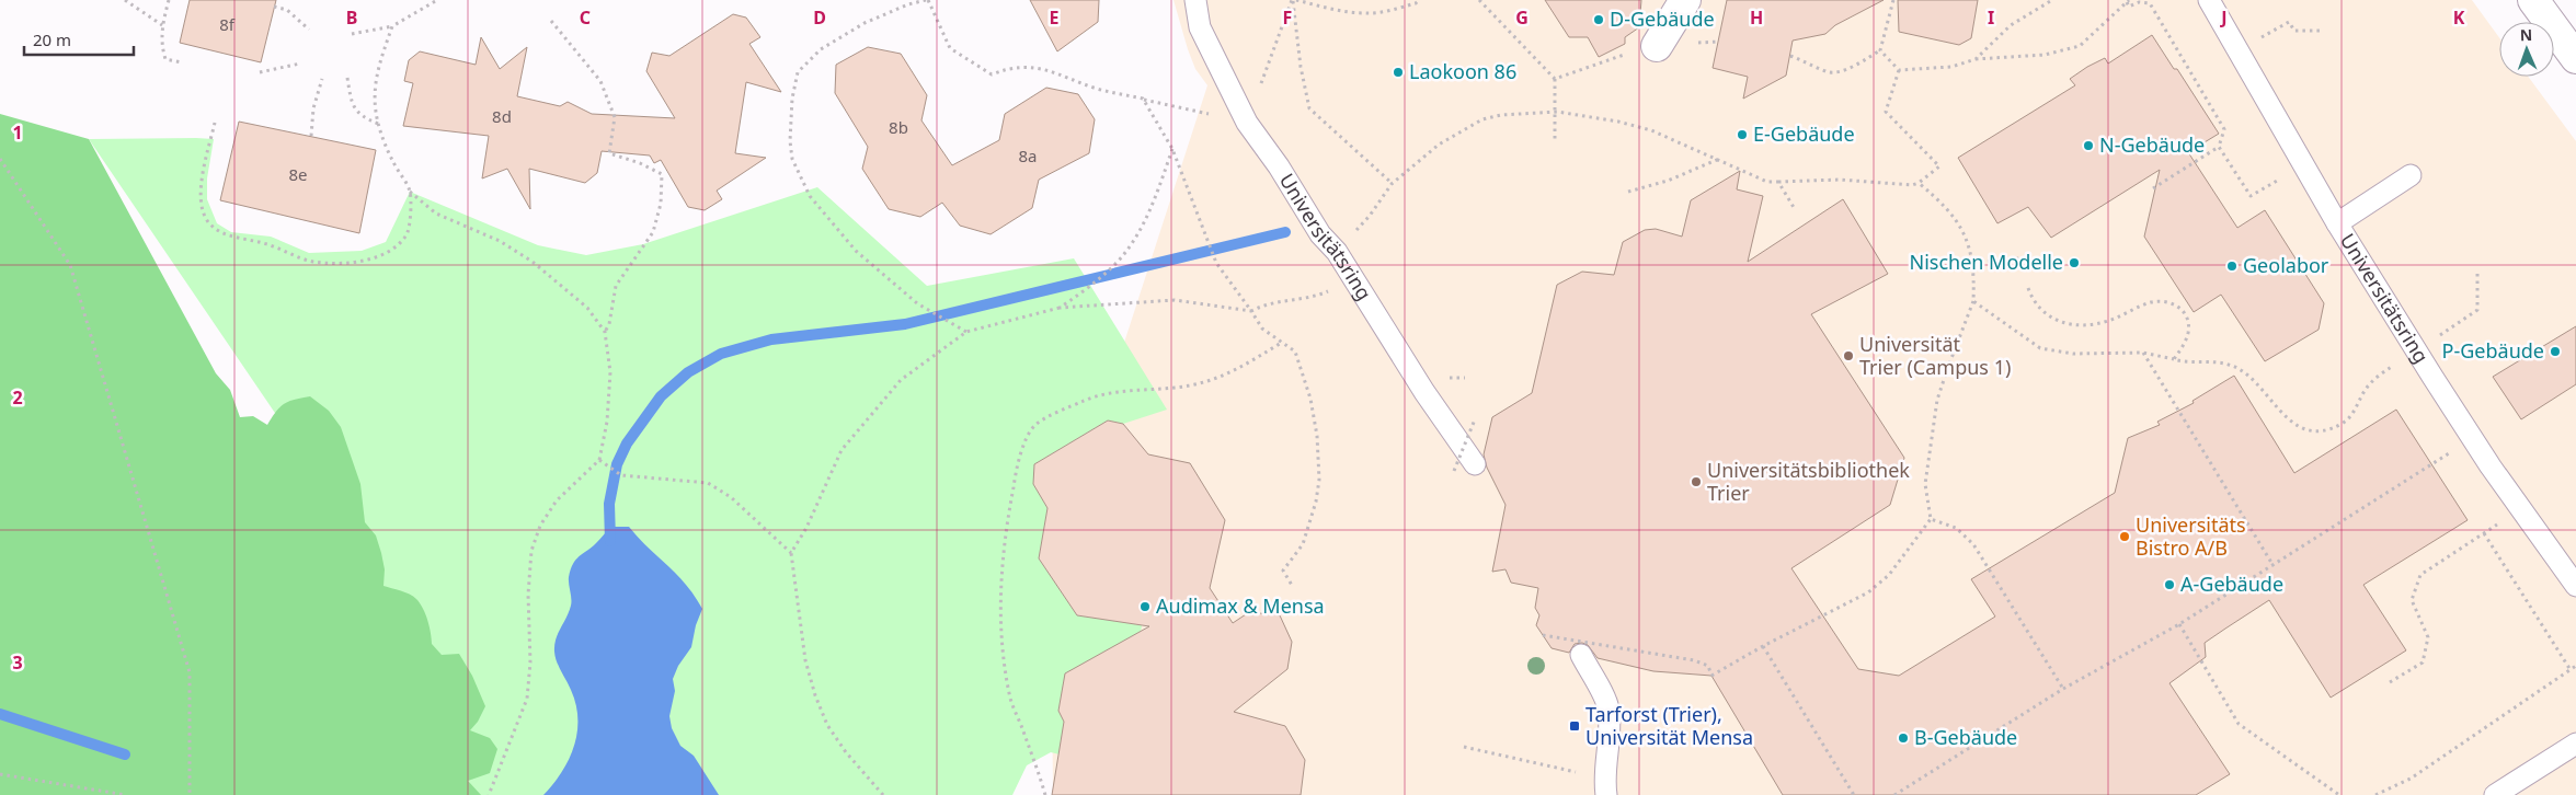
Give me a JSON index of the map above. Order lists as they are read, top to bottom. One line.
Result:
{"streets":{"lane":["Universitätsring"]},"places":{"other":["D-Gebäude","Laokoon 86","E-Gebäude","N-Gebäude","Nischen Modelle","Geolabor","P-Gebäude","Universität Trier (Campus 1)","Universitätsbibliothek Trier","Universitäts Bistro A/B","A-Gebäude","Audimax & Mensa","B-Gebäude"],"transit":["Tarforst (Trier), Universität Mensa"]},"house_numbers":["8f","8d","8b","8a","8e"],"scale_bar":"20 m","north":"top","grid":{"columns":["B","C","D","E","F","G","H","I","J","K"],"rows":["1","2","3"]}}
